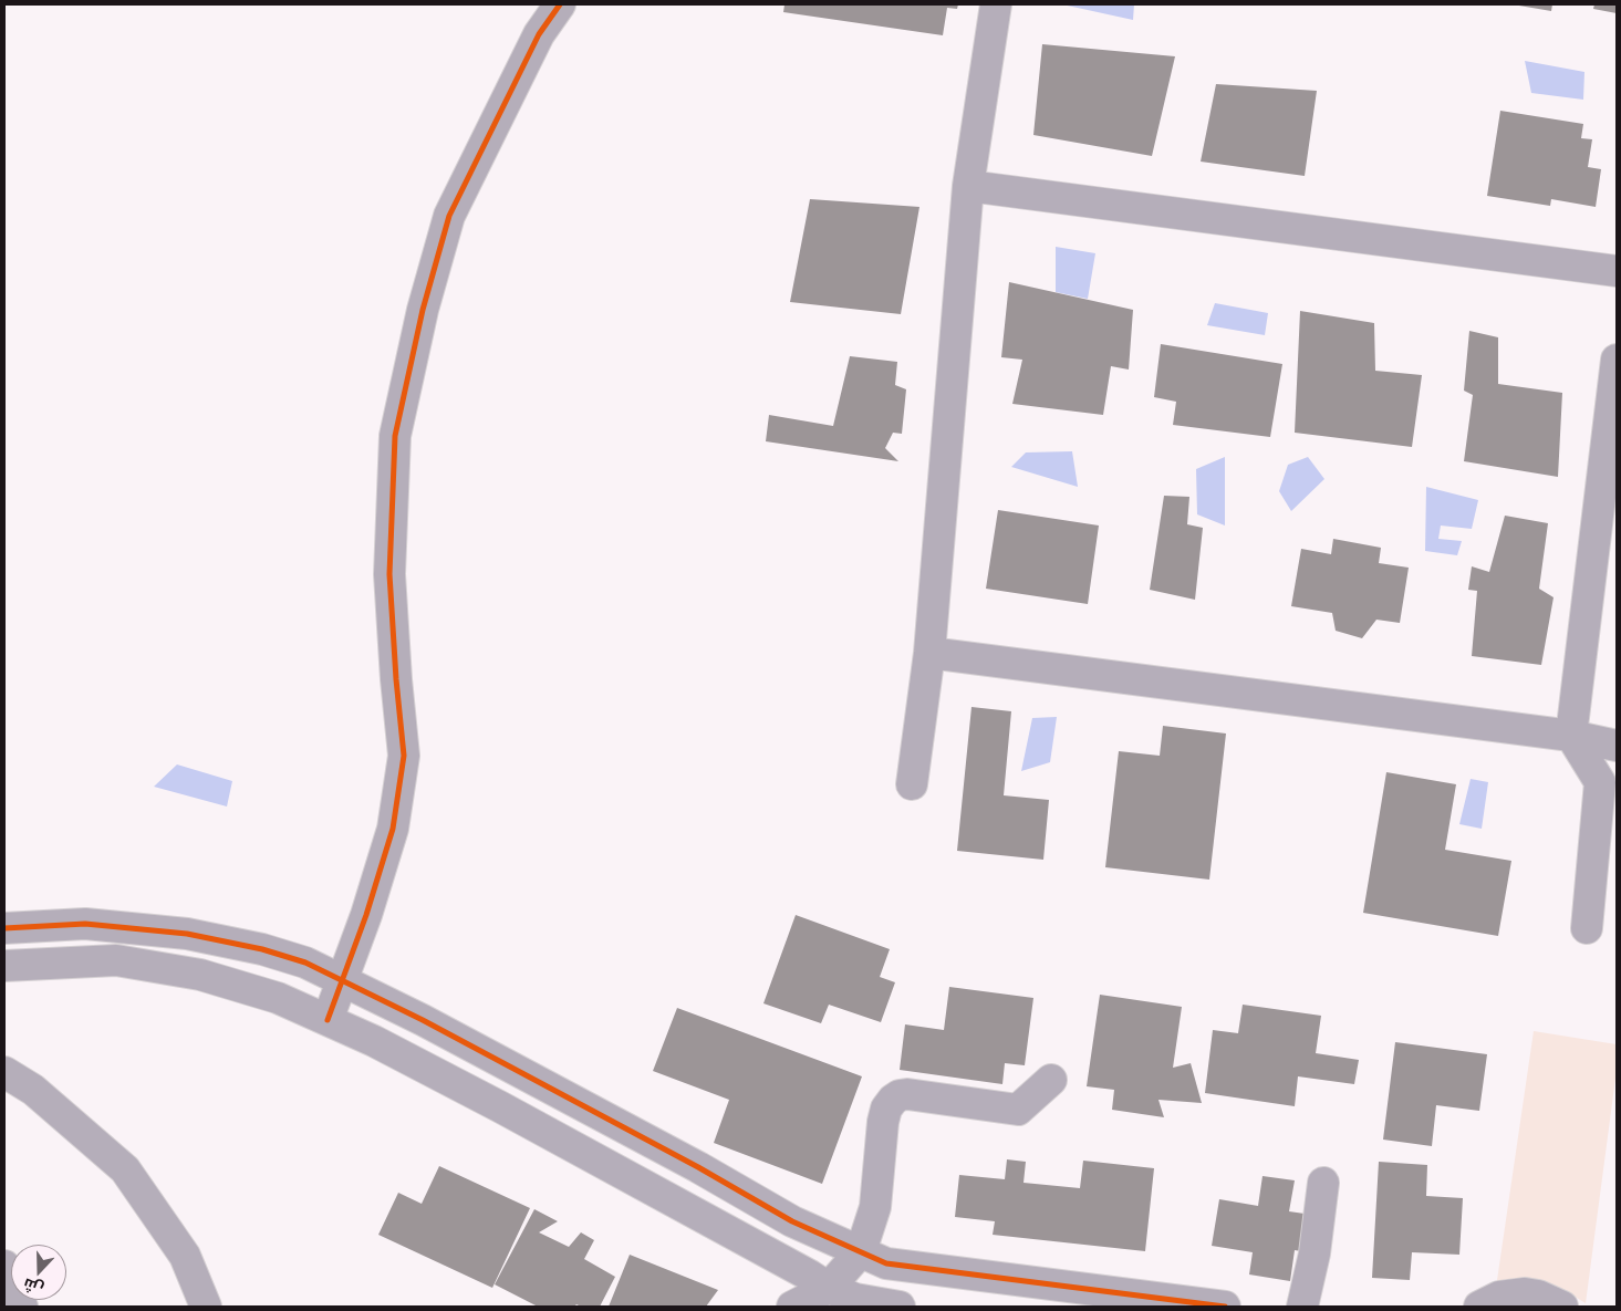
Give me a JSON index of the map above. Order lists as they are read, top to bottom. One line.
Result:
{"north":"bottom"}
